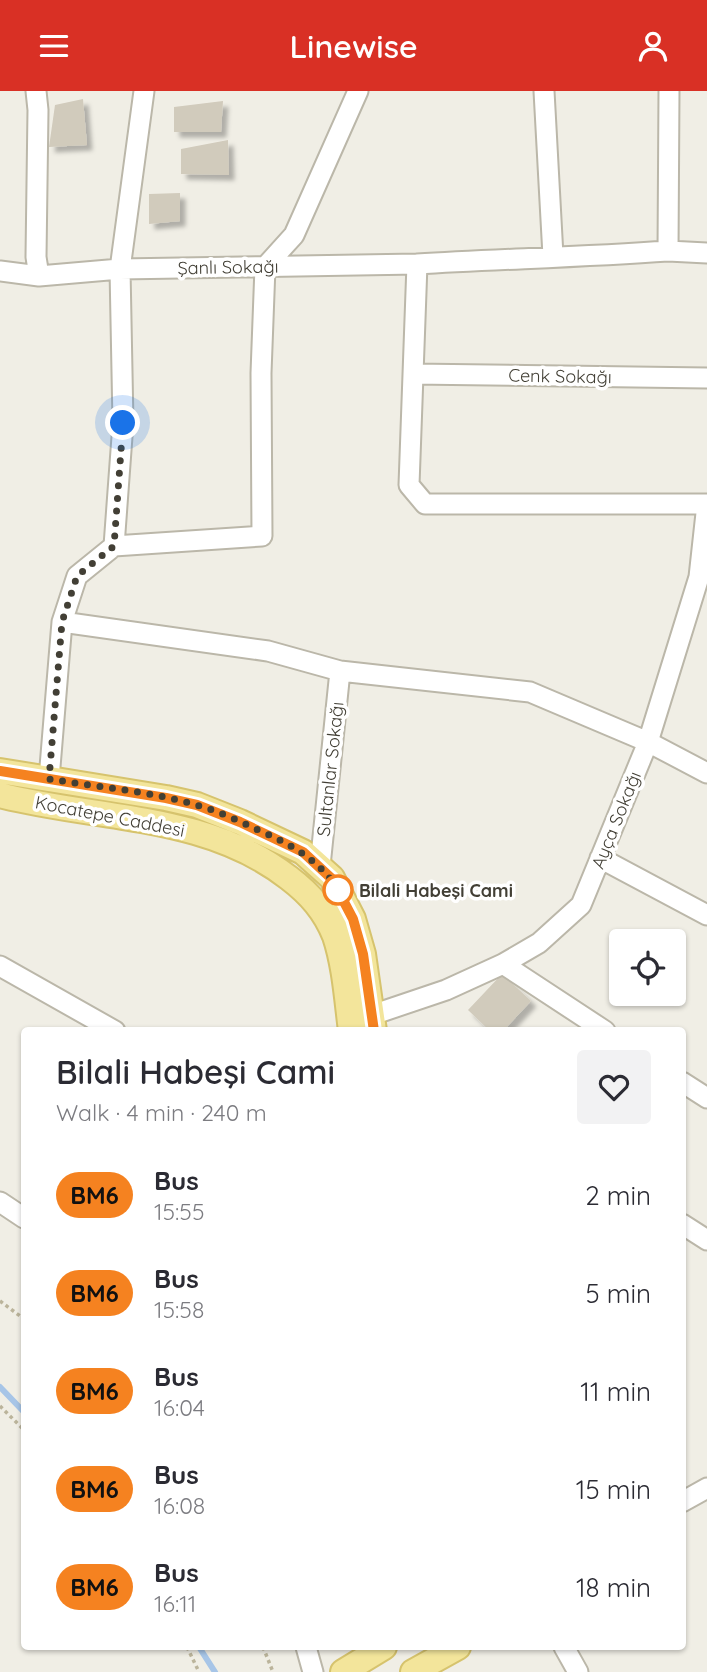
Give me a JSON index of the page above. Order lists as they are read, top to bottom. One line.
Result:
{"streets":{"main road":["Kocatepe Caddesi"],"street":["Şanlı Sokağı","Cenk Sokağı","Sultanlar Sokağı","Ayça Sokağı"]},"crossings":[["Sultanlar Sokağı","Kocatepe Caddesi"],["Kocatepe Caddesi","Ayça Sokağı"]],"places":["Bilali Habeşi Cami"],"lines":["bus line BM6"],"page":{"header":"Linewise","heading":["Bilali Habeşi Cami","Walk · 4 min · 240 m"],"list":[{"mark":"BM6","name":"Bus","note":"15:55","value":"2 min"},{"mark":"BM6","name":"Bus","note":"15:58","value":"5 min"},{"mark":"BM6","name":"Bus","note":"16:04","value":"11 min"},{"mark":"BM6","name":"Bus","note":"16:08","value":"15 min"},{"mark":"BM6","name":"Bus","note":"16:11","value":"18 min"}]}}
